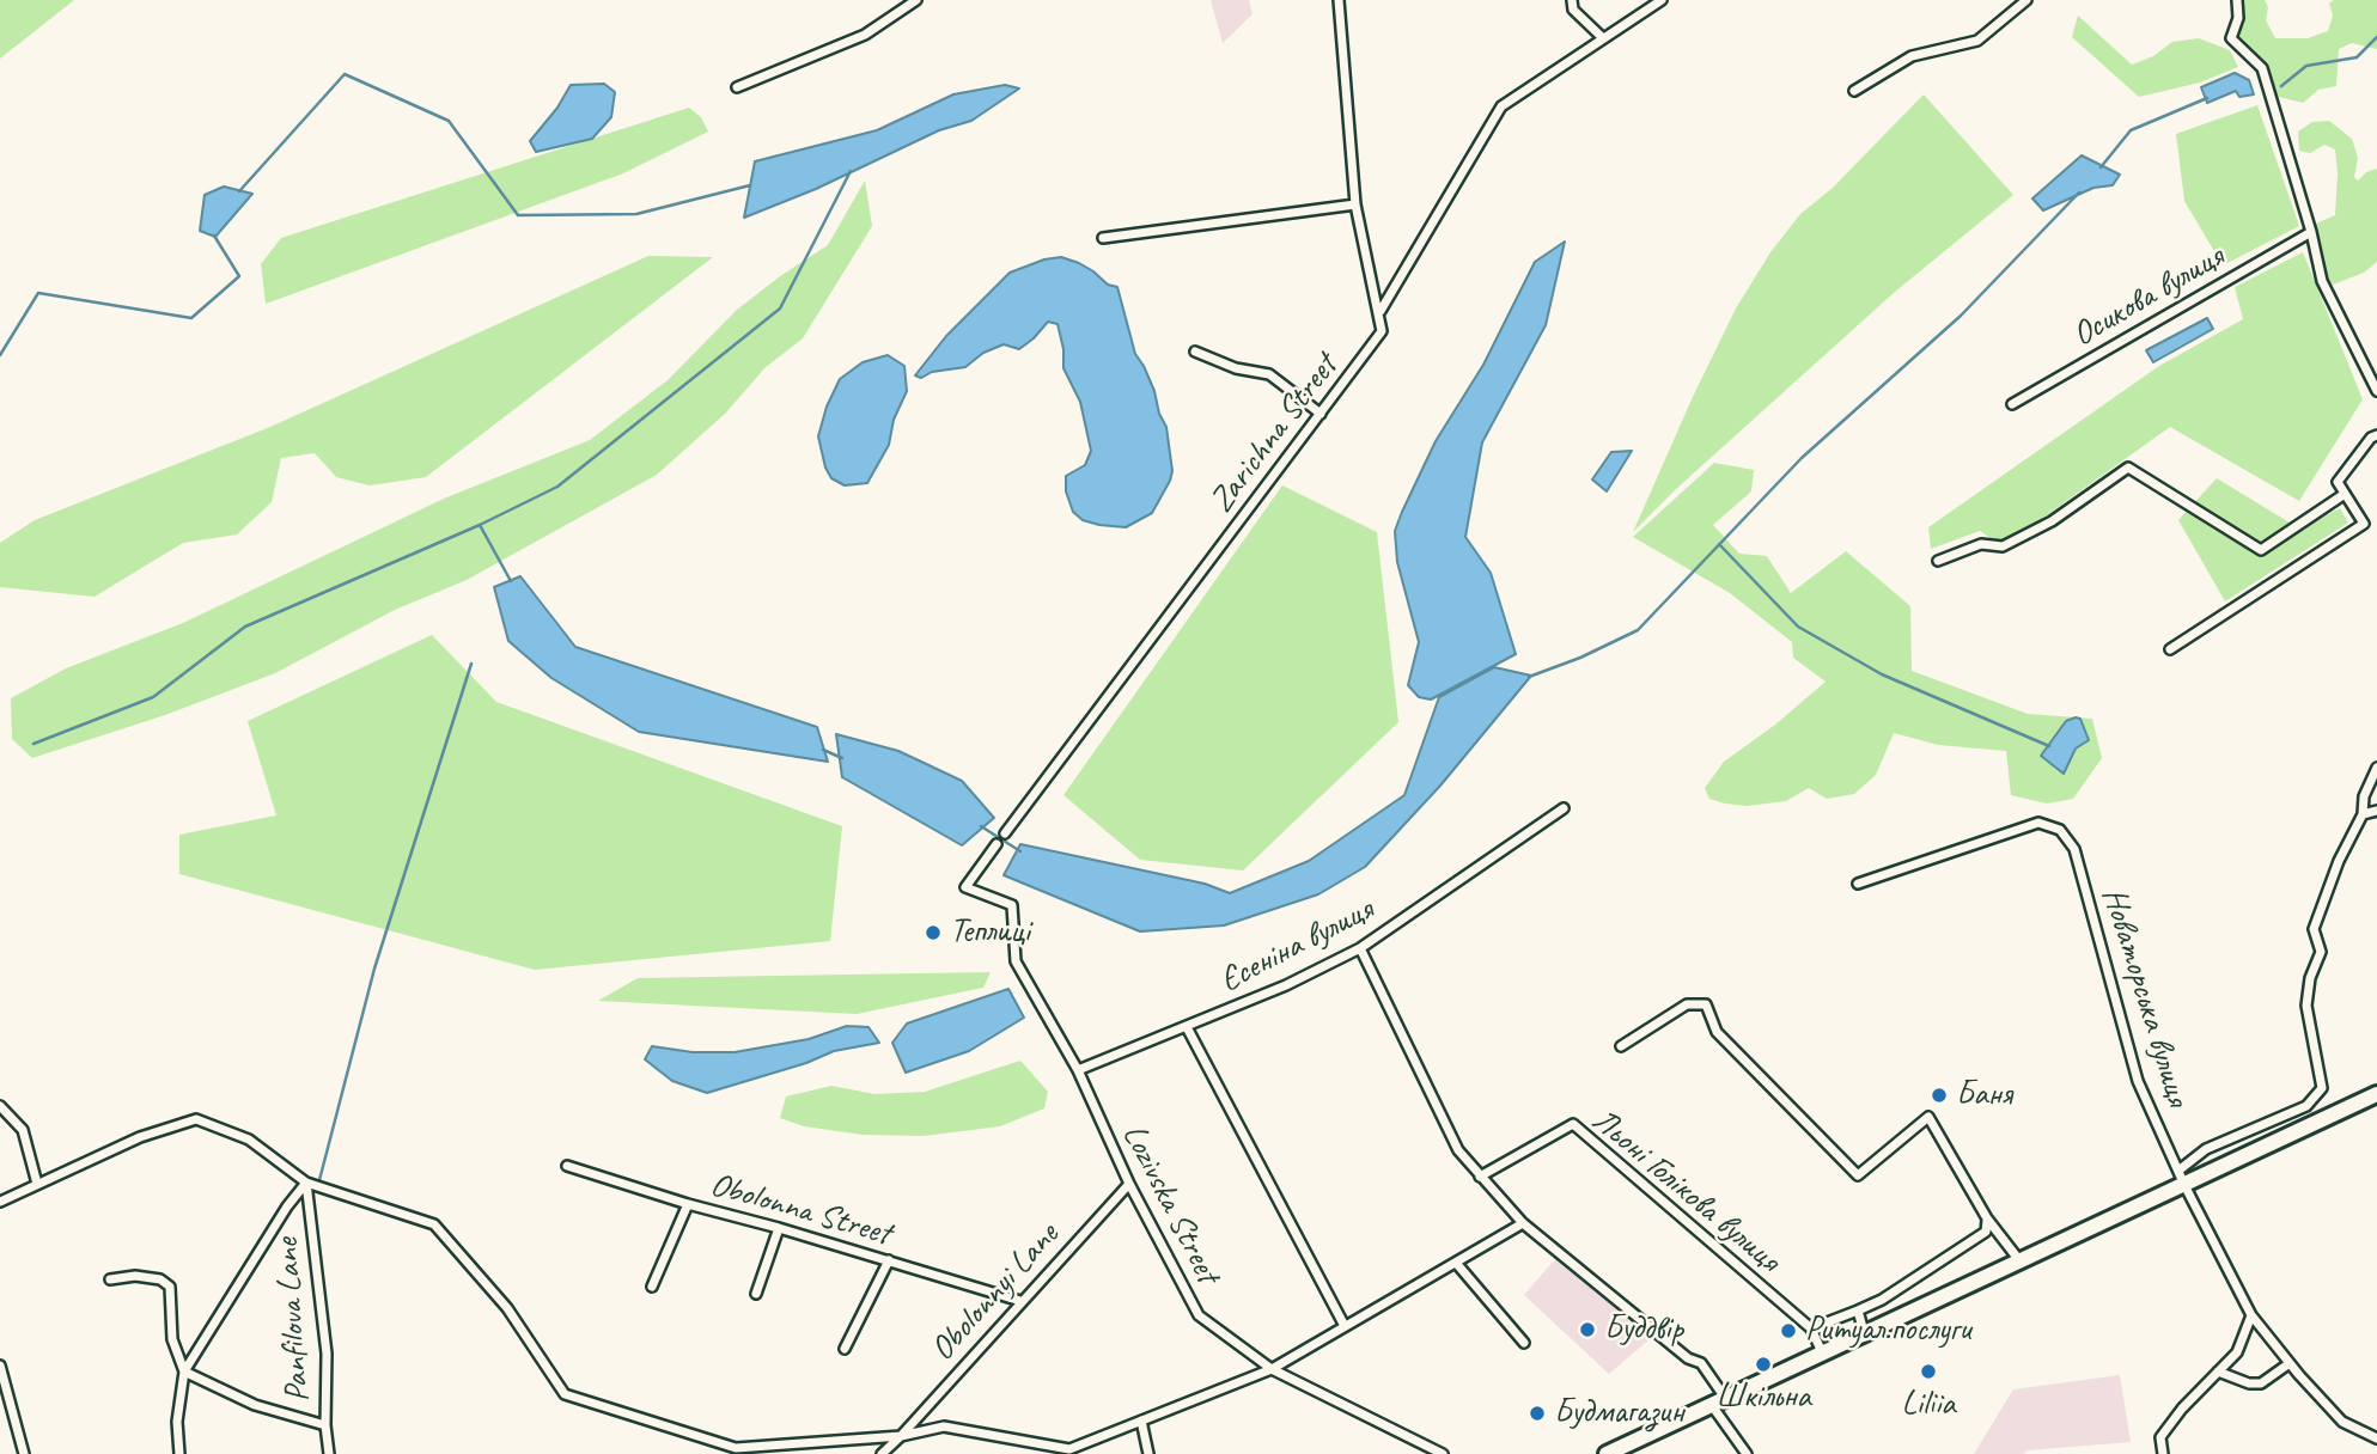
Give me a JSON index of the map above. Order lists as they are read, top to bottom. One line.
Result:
{"streets":{"street":["Осикова вулиця","Zarichna Street","Єсеніна вулиця","Новаторська вулиця","Льоні Голікова вулиця","Lozivska Street","Obolonna Street","Obolonnyi Lane","Panfilova Lane"]},"crossings":[["Єсеніна вулиця","Lozivska Street"],["Lozivska Street","Obolonnyi Lane"],["Obolonna Street","Obolonnyi Lane"]],"places":["Теплиці","Баня","Буддвір","Ритуал.послуги","Шкільна","Liliia","Будмагазин"]}
